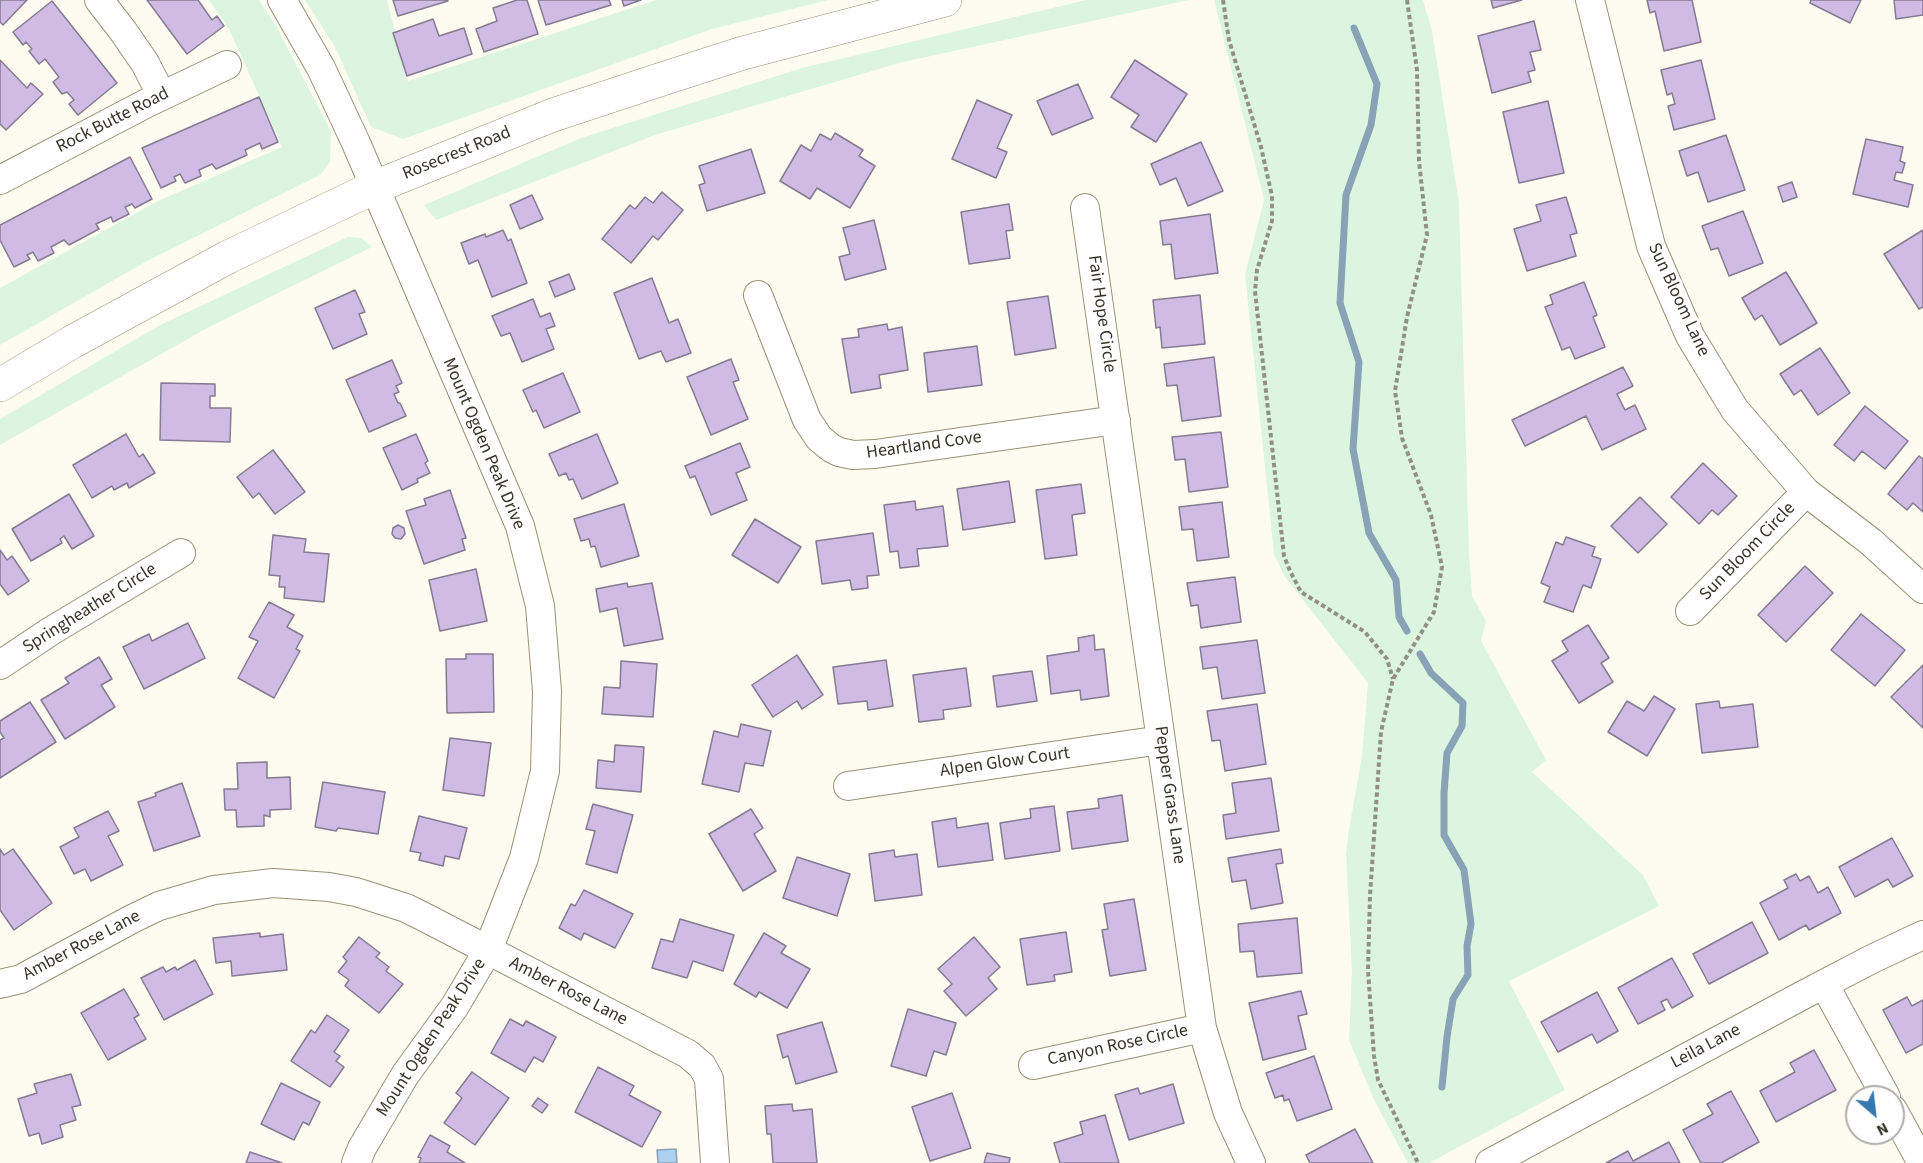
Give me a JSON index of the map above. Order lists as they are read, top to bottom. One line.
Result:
{"streets":{"main road":["Rosecrest Road"],"street":["Rock Butte Road","Sun Bloom Lane","Fair Hope Circle","Mount Ogden Peak Drive","Heartland Cove","Sun Bloom Circle","Springheather Circle","Alpen Glow Court","Pepper Grass Lane","Amber Rose Lane","Canyon Rose Circle","Leila Lane"]},"crossings":[["Rosecrest Road","Mount Ogden Peak Drive"],["Sun Bloom Lane","Sun Bloom Circle"],["Fair Hope Circle","Heartland Cove"],["Fair Hope Circle","Pepper Grass Lane"],["Mount Ogden Peak Drive","Amber Rose Lane"],["Heartland Cove","Pepper Grass Lane"],["Alpen Glow Court","Pepper Grass Lane"],["Pepper Grass Lane","Canyon Rose Circle"]],"north":"bottom right"}
